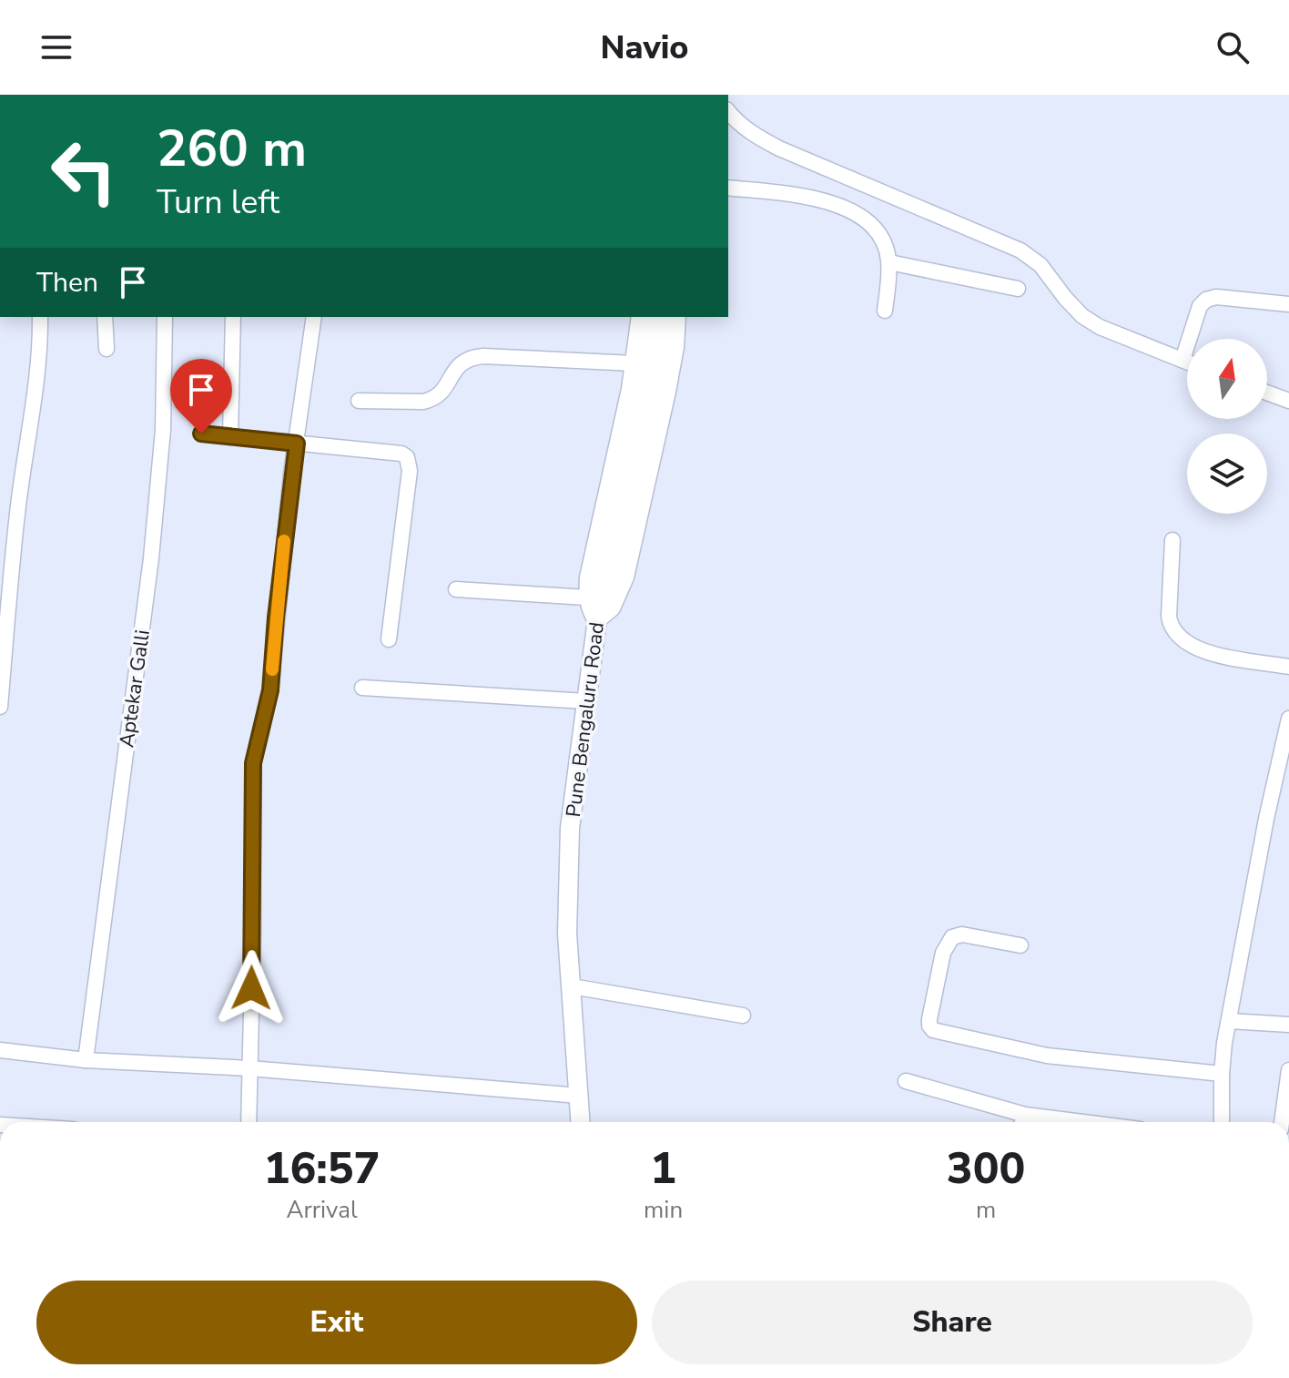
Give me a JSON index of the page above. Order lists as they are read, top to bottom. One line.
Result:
{"streets":{"main road":["Pune Bengaluru Road"],"street":["Aptekar Galli"]},"north":"top","page":{"header":"Navio","turn":["260 m","Turn left"],"then":"Then","eta":["16:57","Arrival","1","min","300","m"],"buttons":["Exit","Share"]}}
